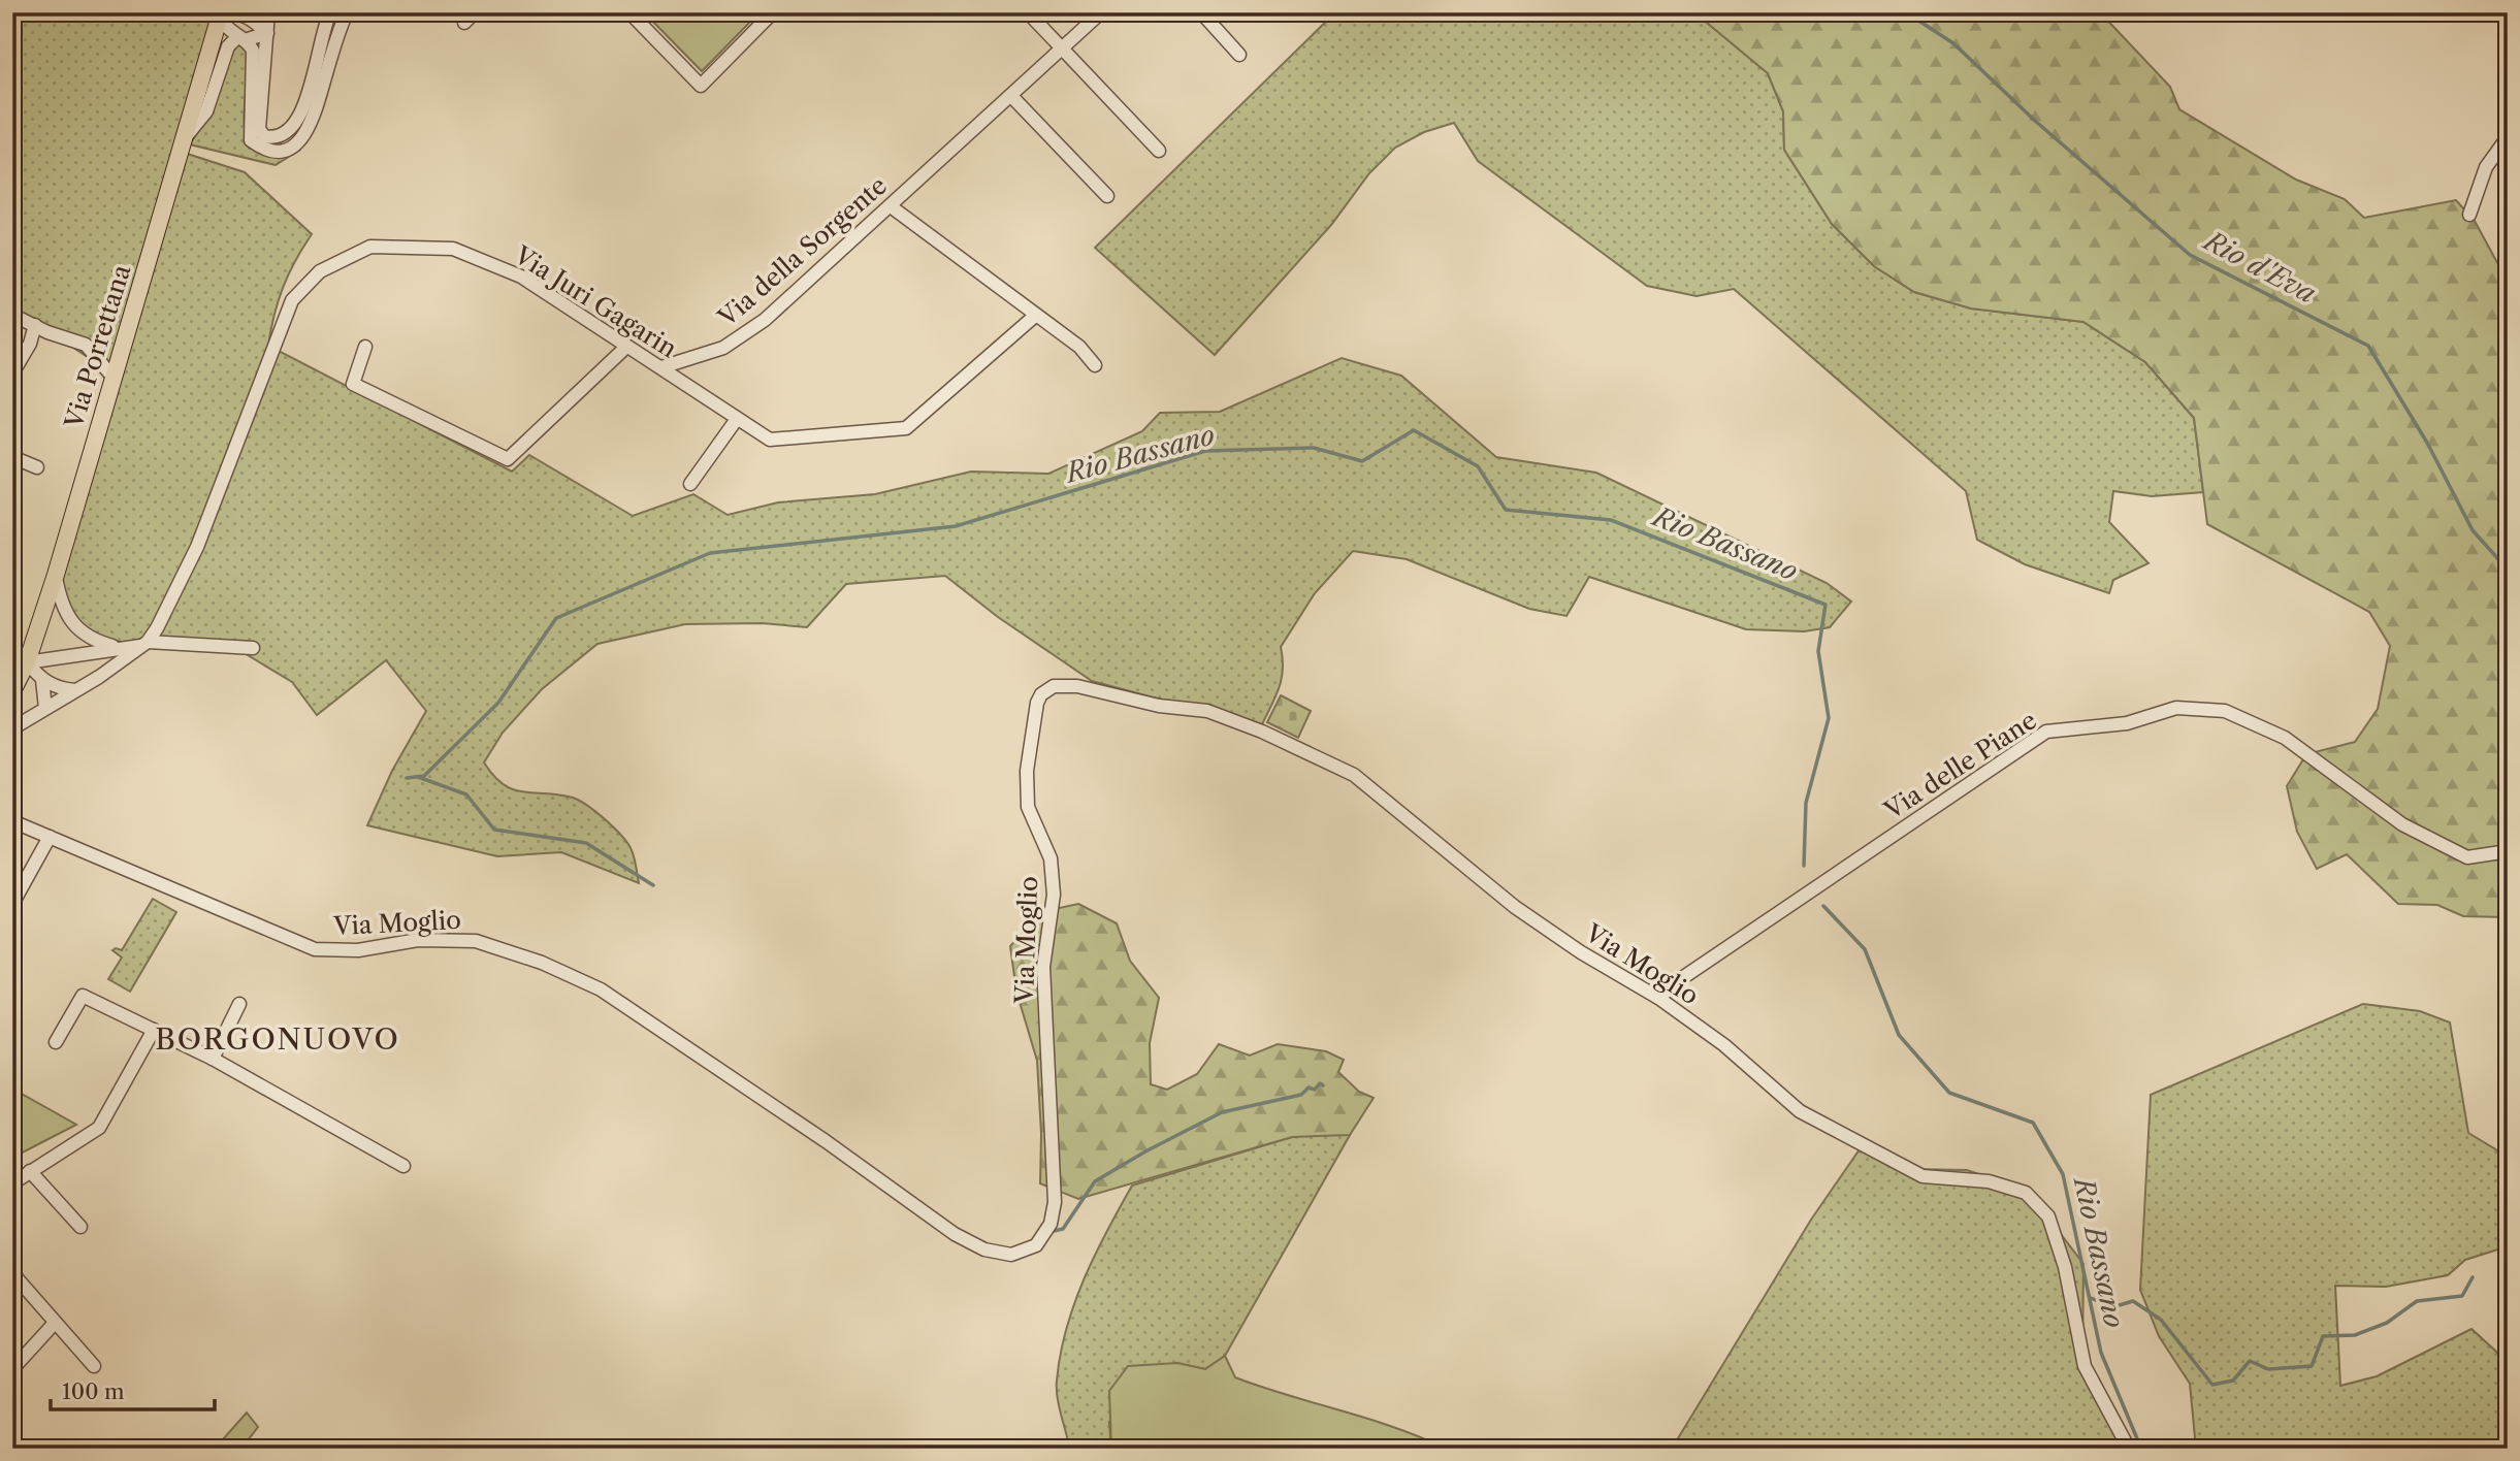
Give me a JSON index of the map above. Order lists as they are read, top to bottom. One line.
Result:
{"streets":{"main road":["Via Porrettana"],"street":["Via della Sorgente","Via Juri Gagarin","Via delle Piane","Via Moglio"]},"crossings":[["Via della Sorgente","Via Juri Gagarin"],["Via delle Piane","Via Moglio"]],"districts":["BORGONUOVO"],"water":["Rio d'Eva","Rio Bassano"],"scale_bar":"100 m"}
